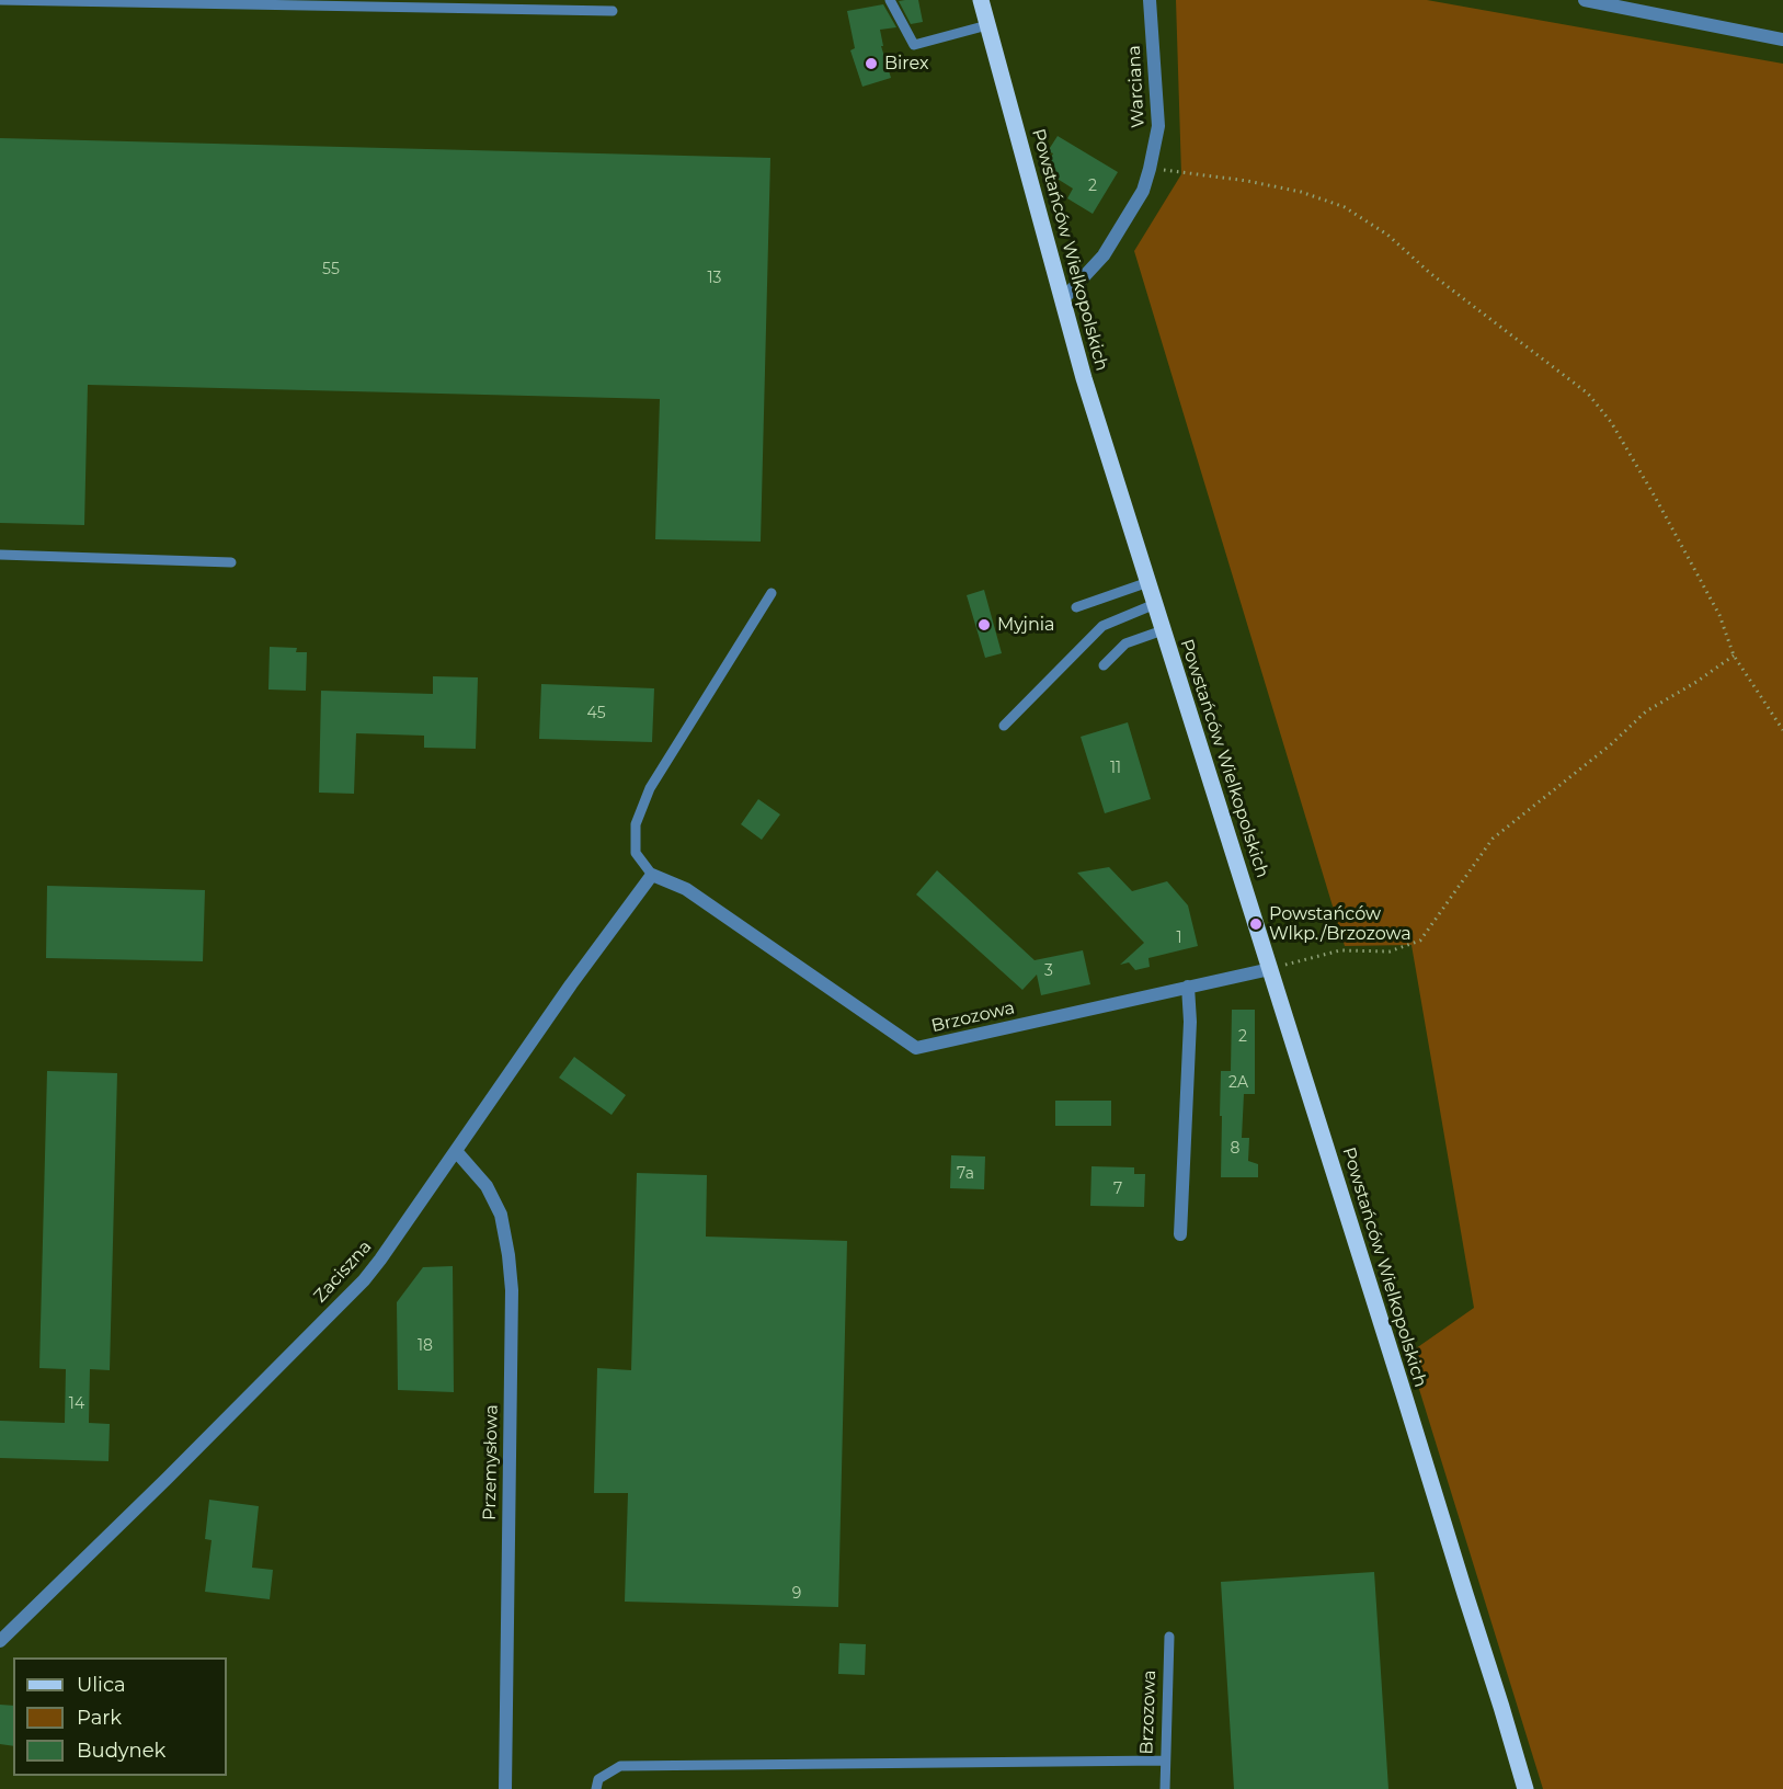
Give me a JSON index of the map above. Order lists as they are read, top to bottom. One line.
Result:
{"streets":{"main road":["Powstańców Wielkopolskich"],"street":["Warciana","Brzozowa","Zaciszna","Przemysłowa"]},"crossings":[["Warciana","Powstańców Wielkopolskich"],["Powstańców Wielkopolskich","Brzozowa"],["Brzozowa","Zaciszna"],["Zaciszna","Przemysłowa"]],"places":["Birex","Myjnia","Powstańców Wlkp./Brzozowa"],"house_numbers":["2","55","13","45","11","1","3","2","2A","8","7a","7","18","14","9"],"legend":["Ulica","Park","Budynek"]}
